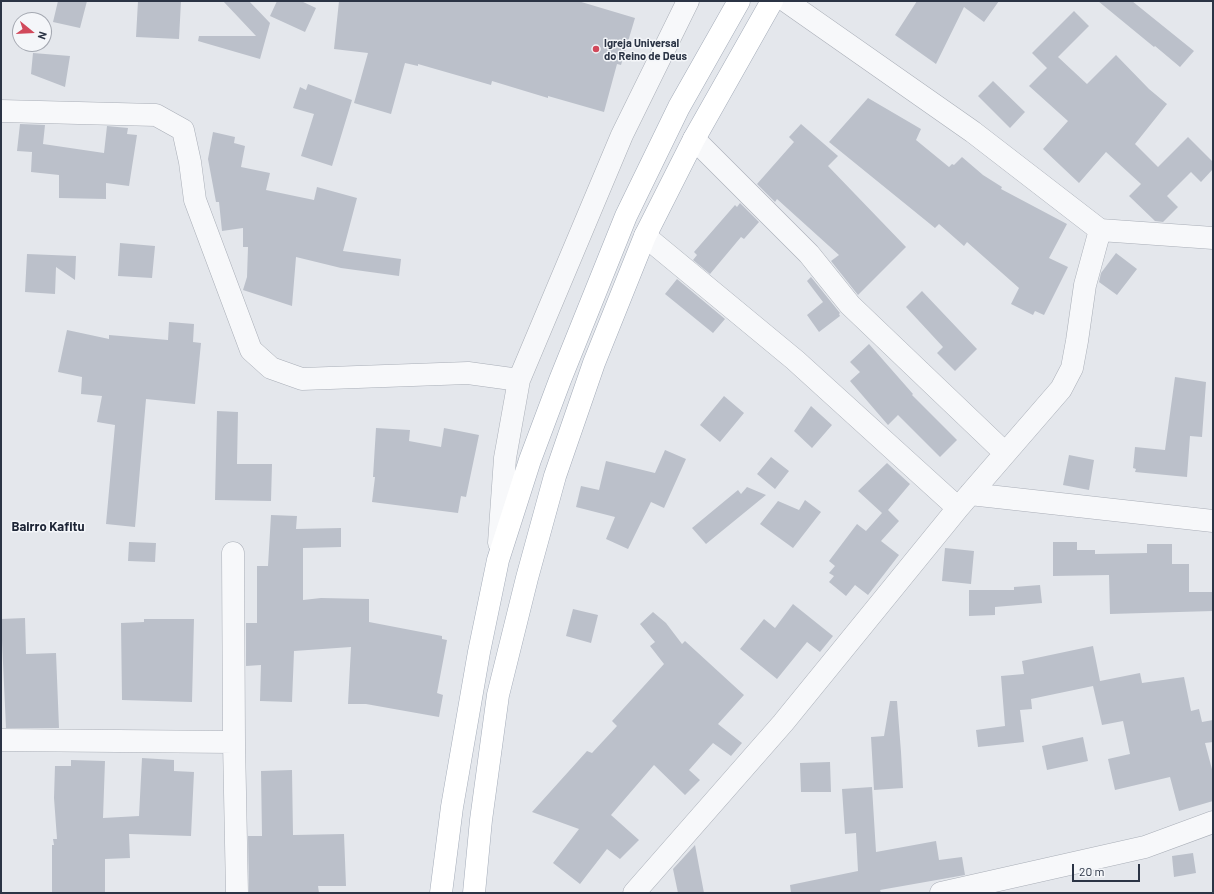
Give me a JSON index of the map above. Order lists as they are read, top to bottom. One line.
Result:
{"districts":["Bairro Kafitu"],"places":["Igreja Universal do Reino de Deus"],"scale_bar":"20 m","north":"right"}
